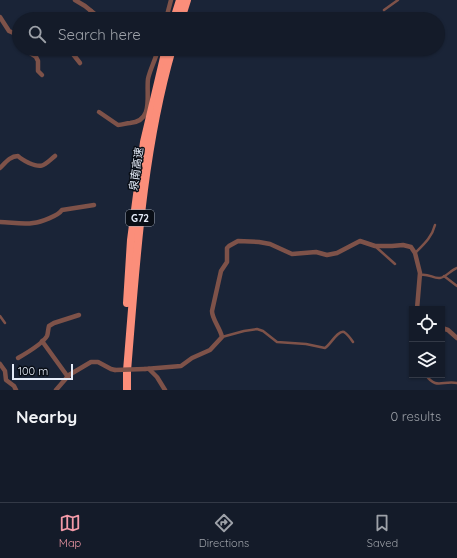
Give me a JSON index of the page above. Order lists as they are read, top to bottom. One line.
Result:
{"streets":{"highway":["泉南高速","G72"]},"scale_bar":"100 m","page":{"search":"Search here","scale":"100 m","heading":["Nearby","0 results"],"nav":["Map","Directions","Saved"]}}
